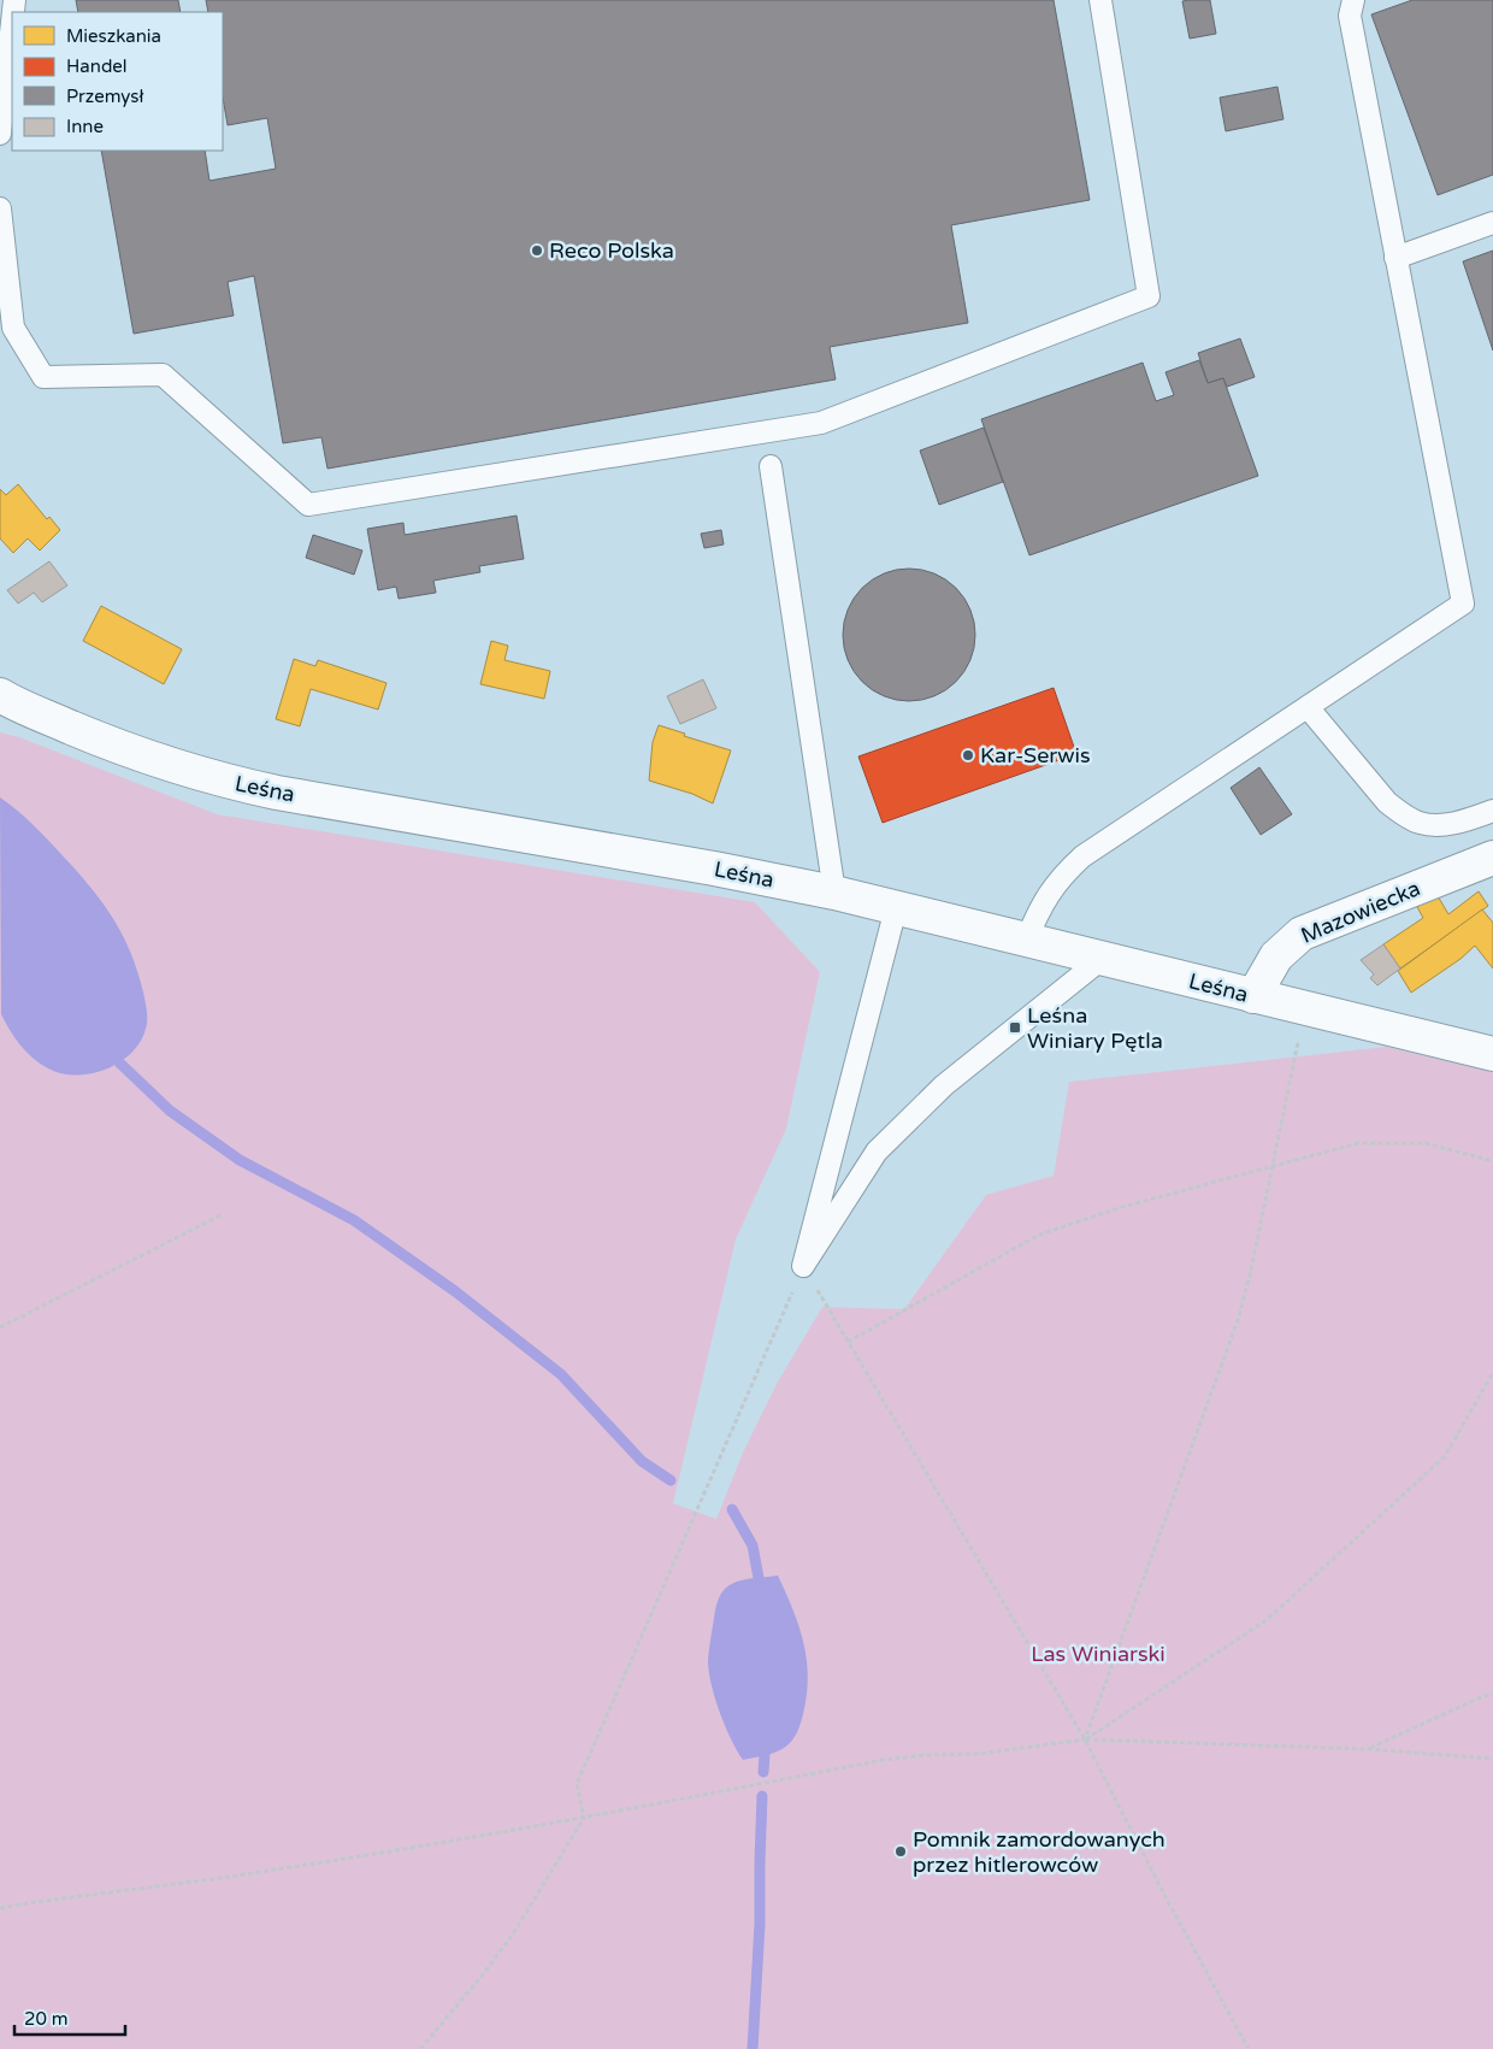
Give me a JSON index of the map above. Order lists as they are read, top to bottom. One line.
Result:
{"streets":{"street":["Leśna","Mazowiecka"]},"crossings":[["Leśna","Mazowiecka"]],"parks":["Las Winiarski"],"places":{"other":["Reco Polska","Kar-Serwis","Pomnik zamordowanych przez hitlerowców"],"transit":["Leśna Winiary Pętla"]},"legend":["Mieszkania","Handel","Przemysł","Inne"],"scale_bar":"20 m"}
